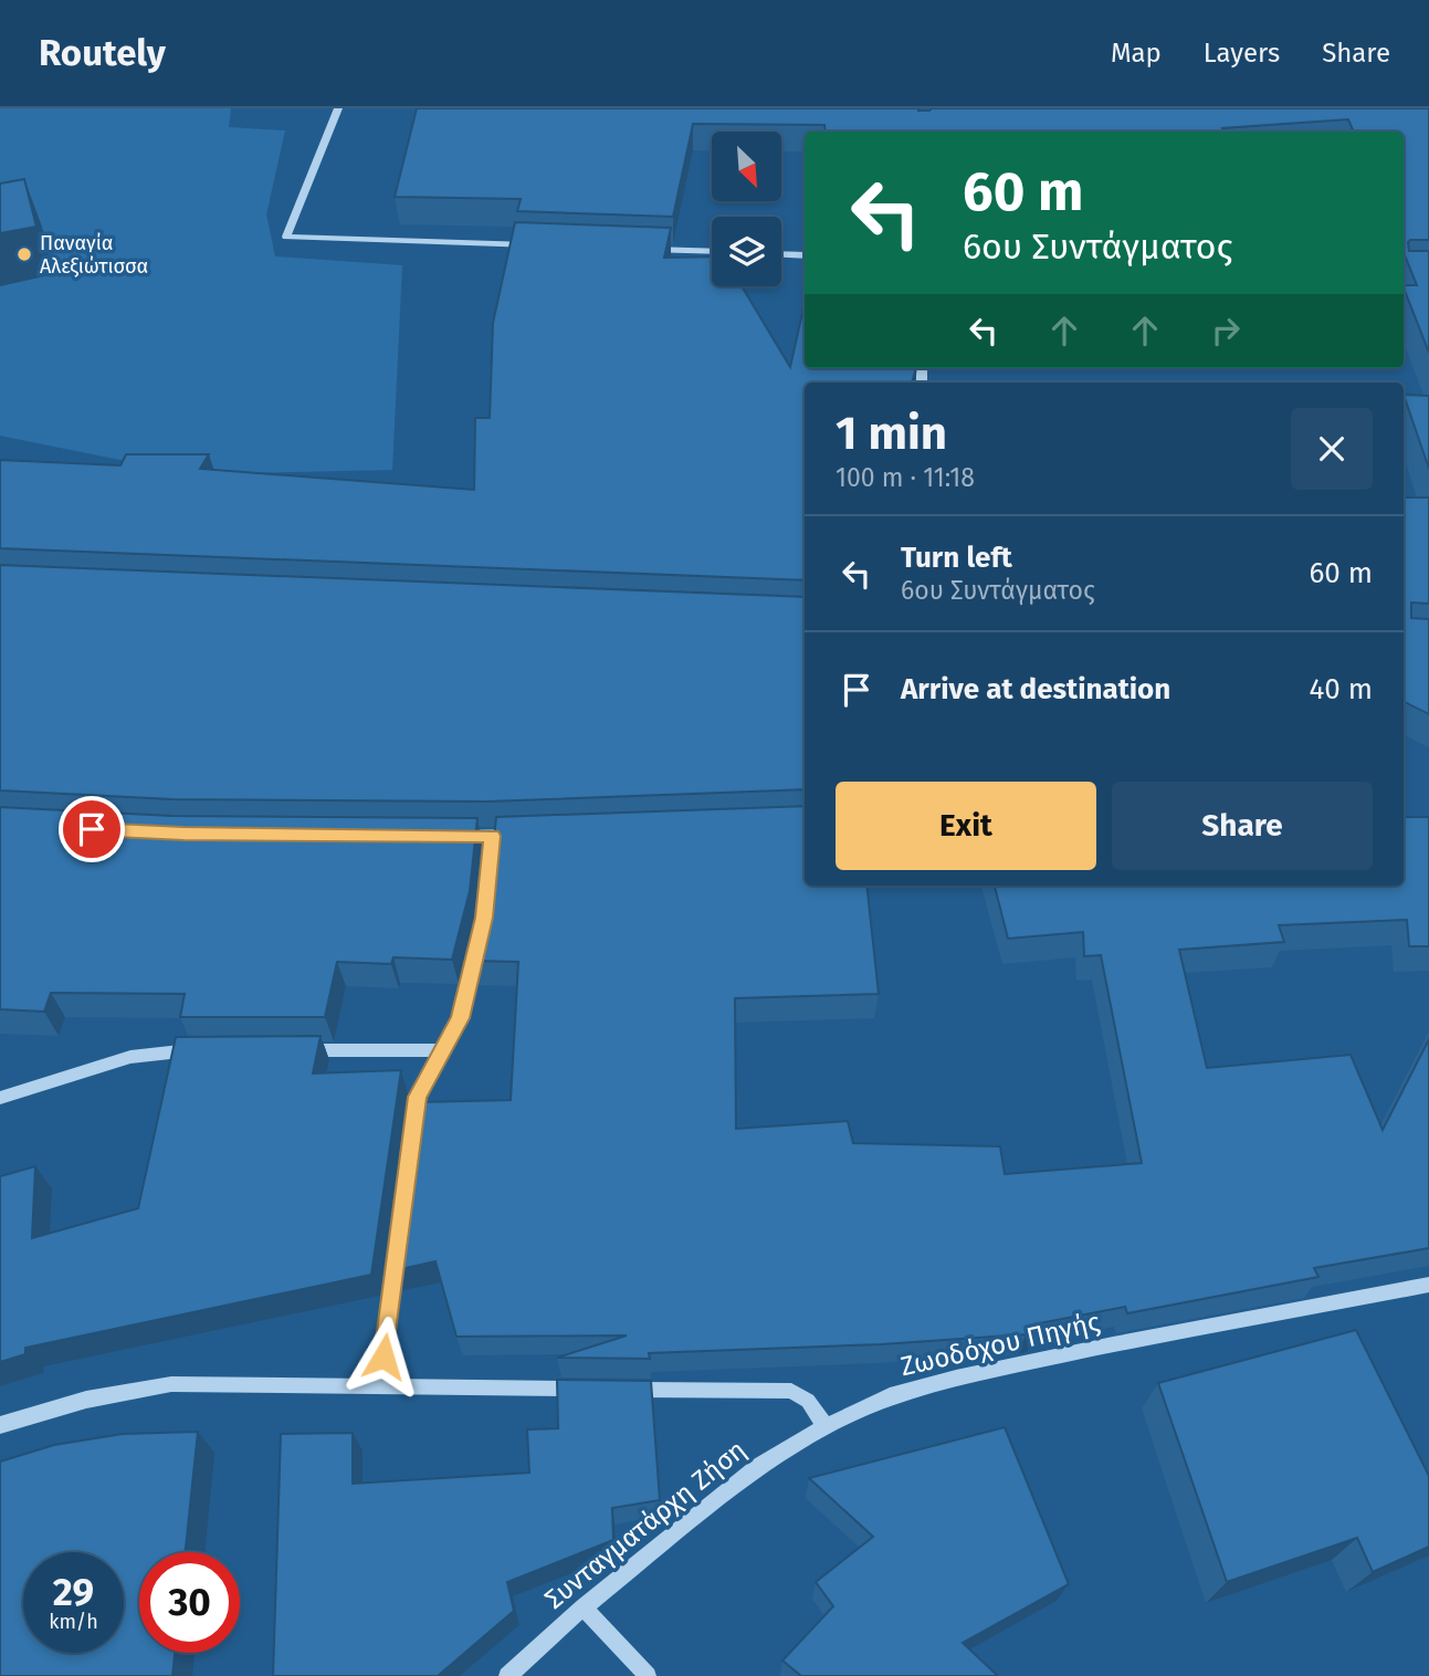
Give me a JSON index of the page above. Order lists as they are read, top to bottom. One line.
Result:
{"streets":{"street":["Ζωοδόχου Πηγής","Συνταγματάρχη Ζήση"]},"crossings":[["Ζωοδόχου Πηγής","Συνταγματάρχη Ζήση"]],"places":["Παναγία Αλεξιώτισσα"],"north":"bottom right","page":{"header":"Routely","nav":["Map","Layers","Share"],"turn":["60 m","6ου Συντάγματος"],"heading":["1 min","100 m · 11:18"],"list":[{"name":"Turn left","note":"6ου Συντάγματος","value":"60 m"},{"name":"Arrive at destination","value":"40 m"}],"buttons":["Exit","Share"],"speed":"29 km/h","limit":"30"}}
